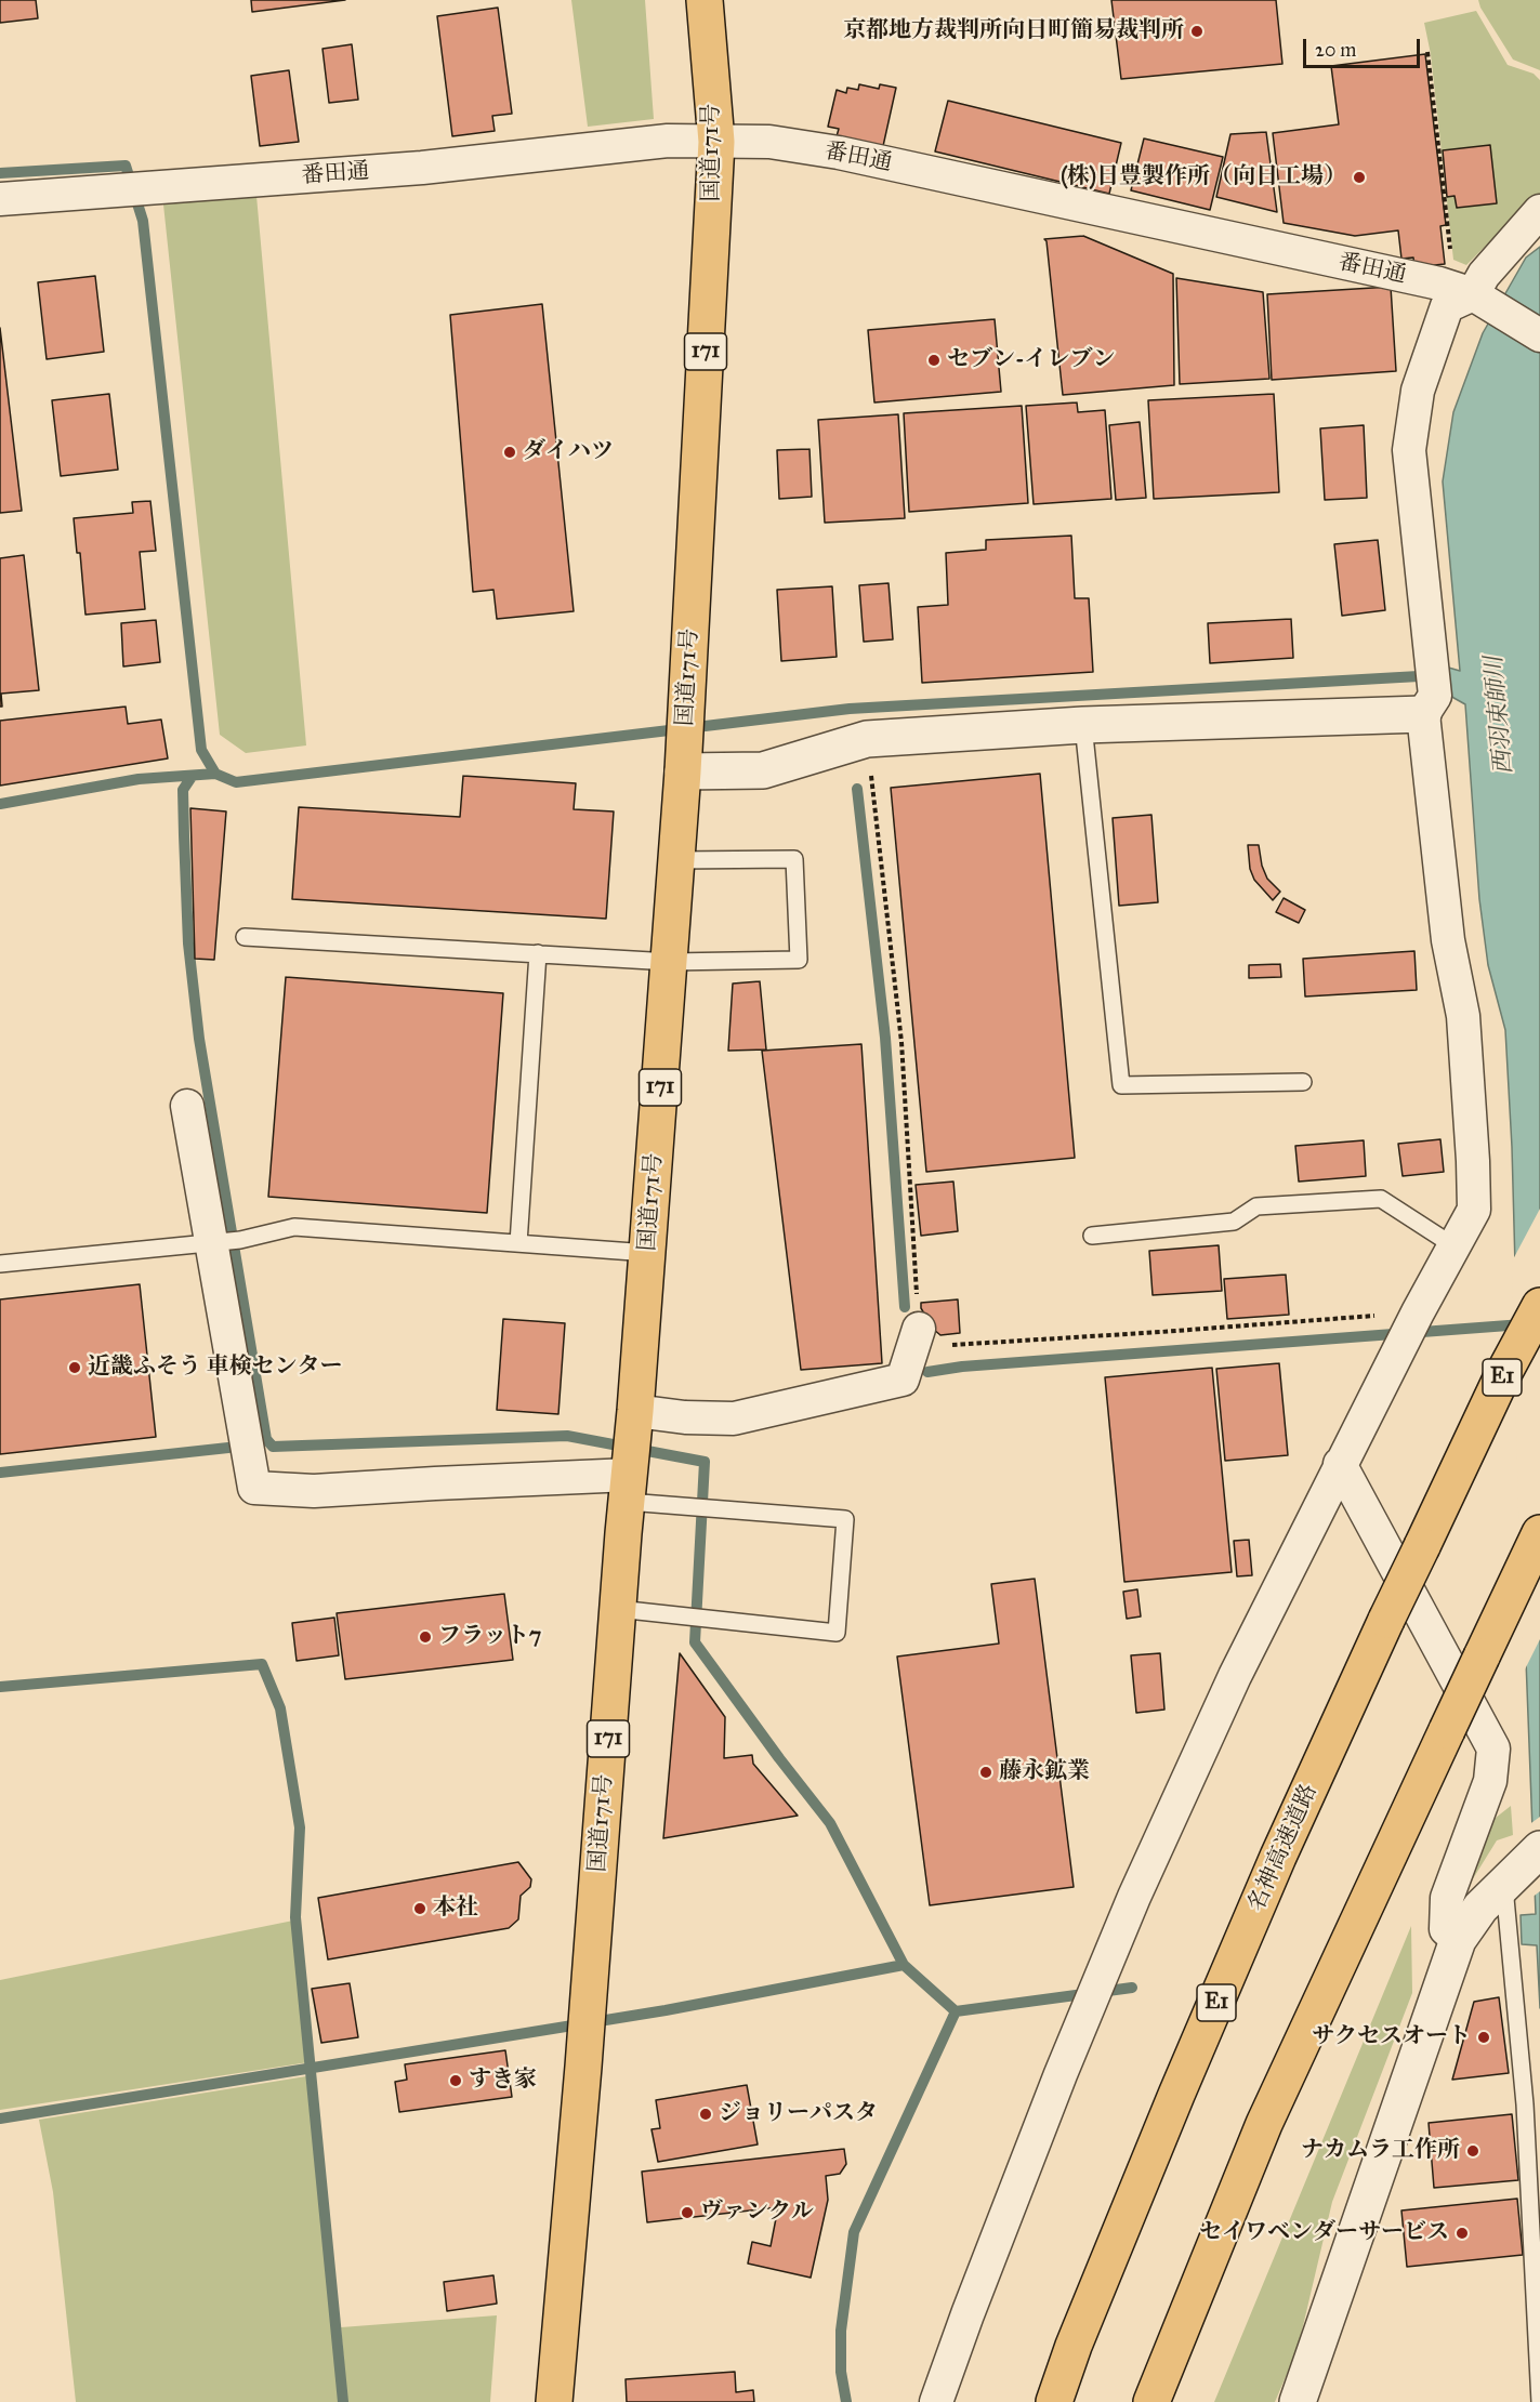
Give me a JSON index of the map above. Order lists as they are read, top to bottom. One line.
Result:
{"streets":{"highway":["国道171号","171","E1","名神高速道路"],"street":["番田通"]},"crossings":[["国道171号","番田通"]],"water":["西羽束師川"],"places":["京都地方裁判所向日町簡易裁判所","(株)日豊製作所（向日工場）","セブン-イレブン","ダイハツ","近畿ふそう 車検センター","フラット7","藤永鉱業","本社","サクセスオート","すき家","ジョリーパスタ","ナカムラ工作所","ヴァンクル","セイワベンダーサービス"],"scale_bar":"20 m"}
